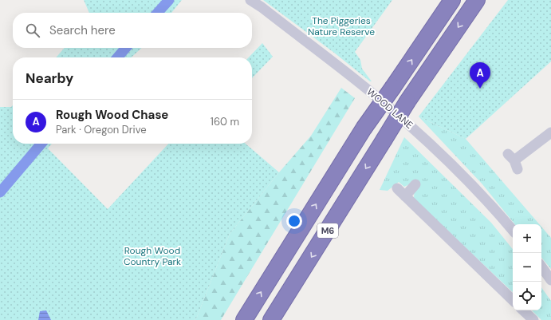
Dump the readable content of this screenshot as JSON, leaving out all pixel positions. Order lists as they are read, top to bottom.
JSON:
{
  "streets": {
    "highway": ["M6"],
    "street": ["WOOD LANE"]
  },
  "parks": ["The Piggeries Nature Reserve", "Rough Wood Country Park"],
  "page": {
    "search": "Search here",
    "heading": "Nearby",
    "pins": "A",
    "list": [
      {
        "mark": "A",
        "name": "Rough Wood Chase",
        "note": "Park · Oregon Drive",
        "value": "160 m"
      }
    ],
    "map_buttons": ["+", "−"]
  }
}
